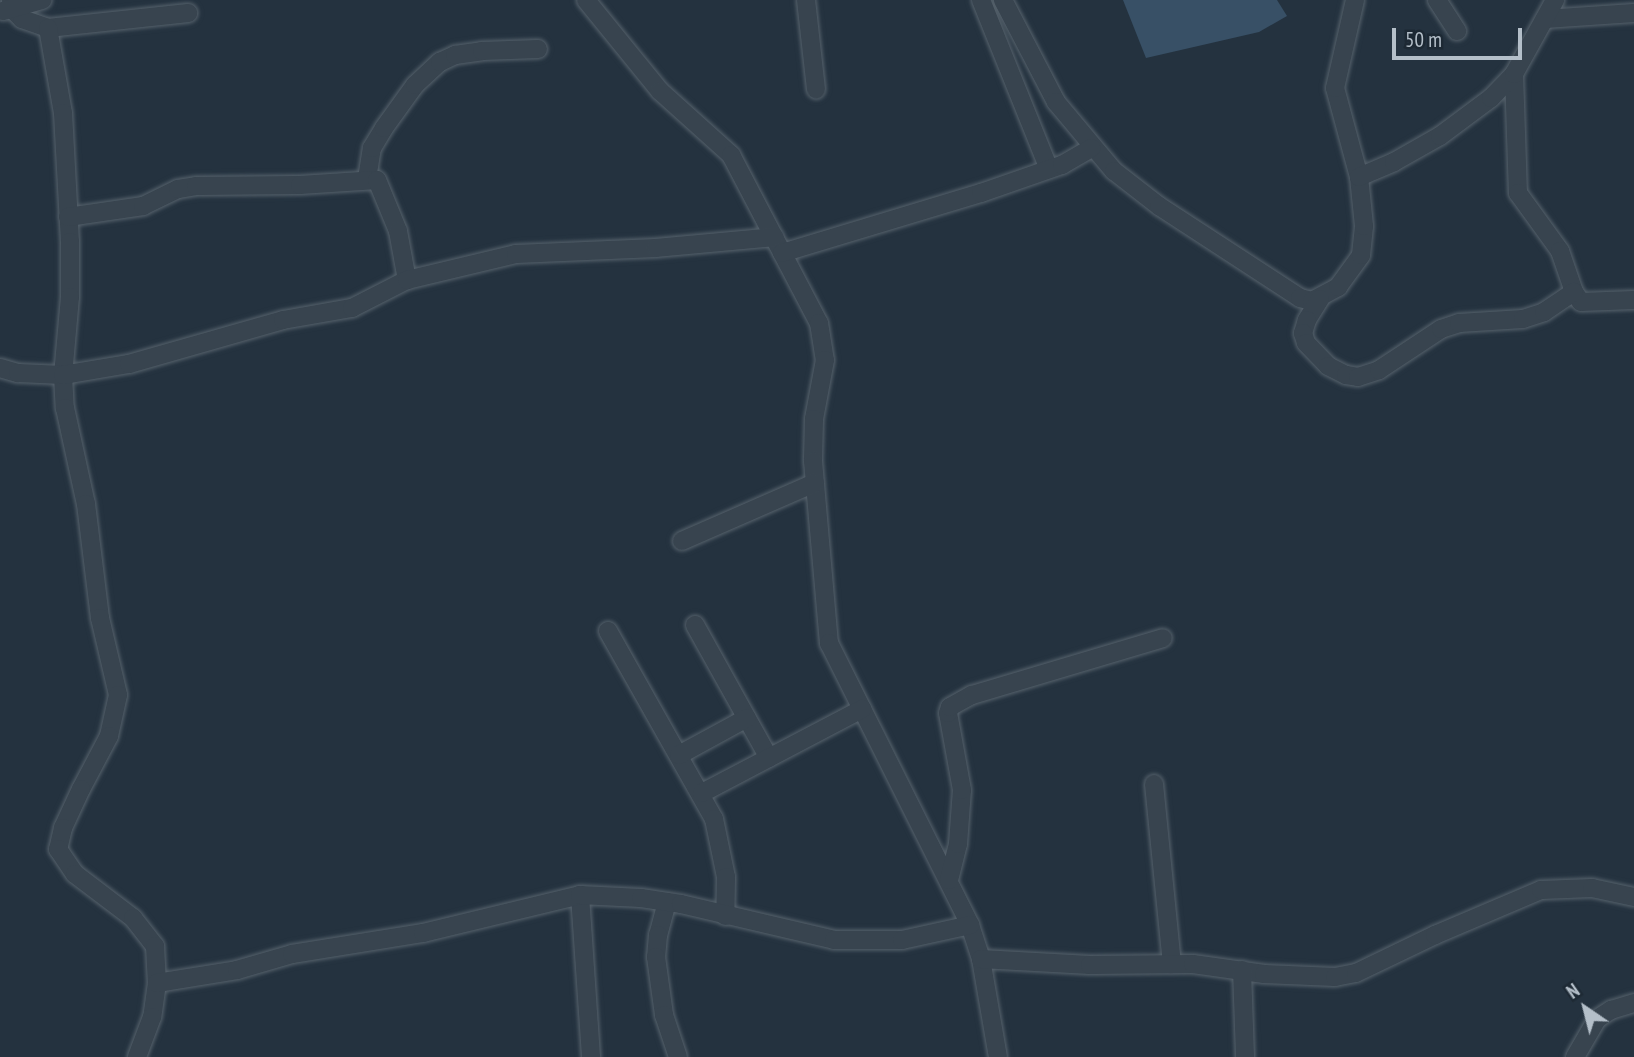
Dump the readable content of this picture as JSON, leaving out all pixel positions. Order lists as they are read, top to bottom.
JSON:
{
  "scale_bar": "50 m",
  "north": "top left"
}
